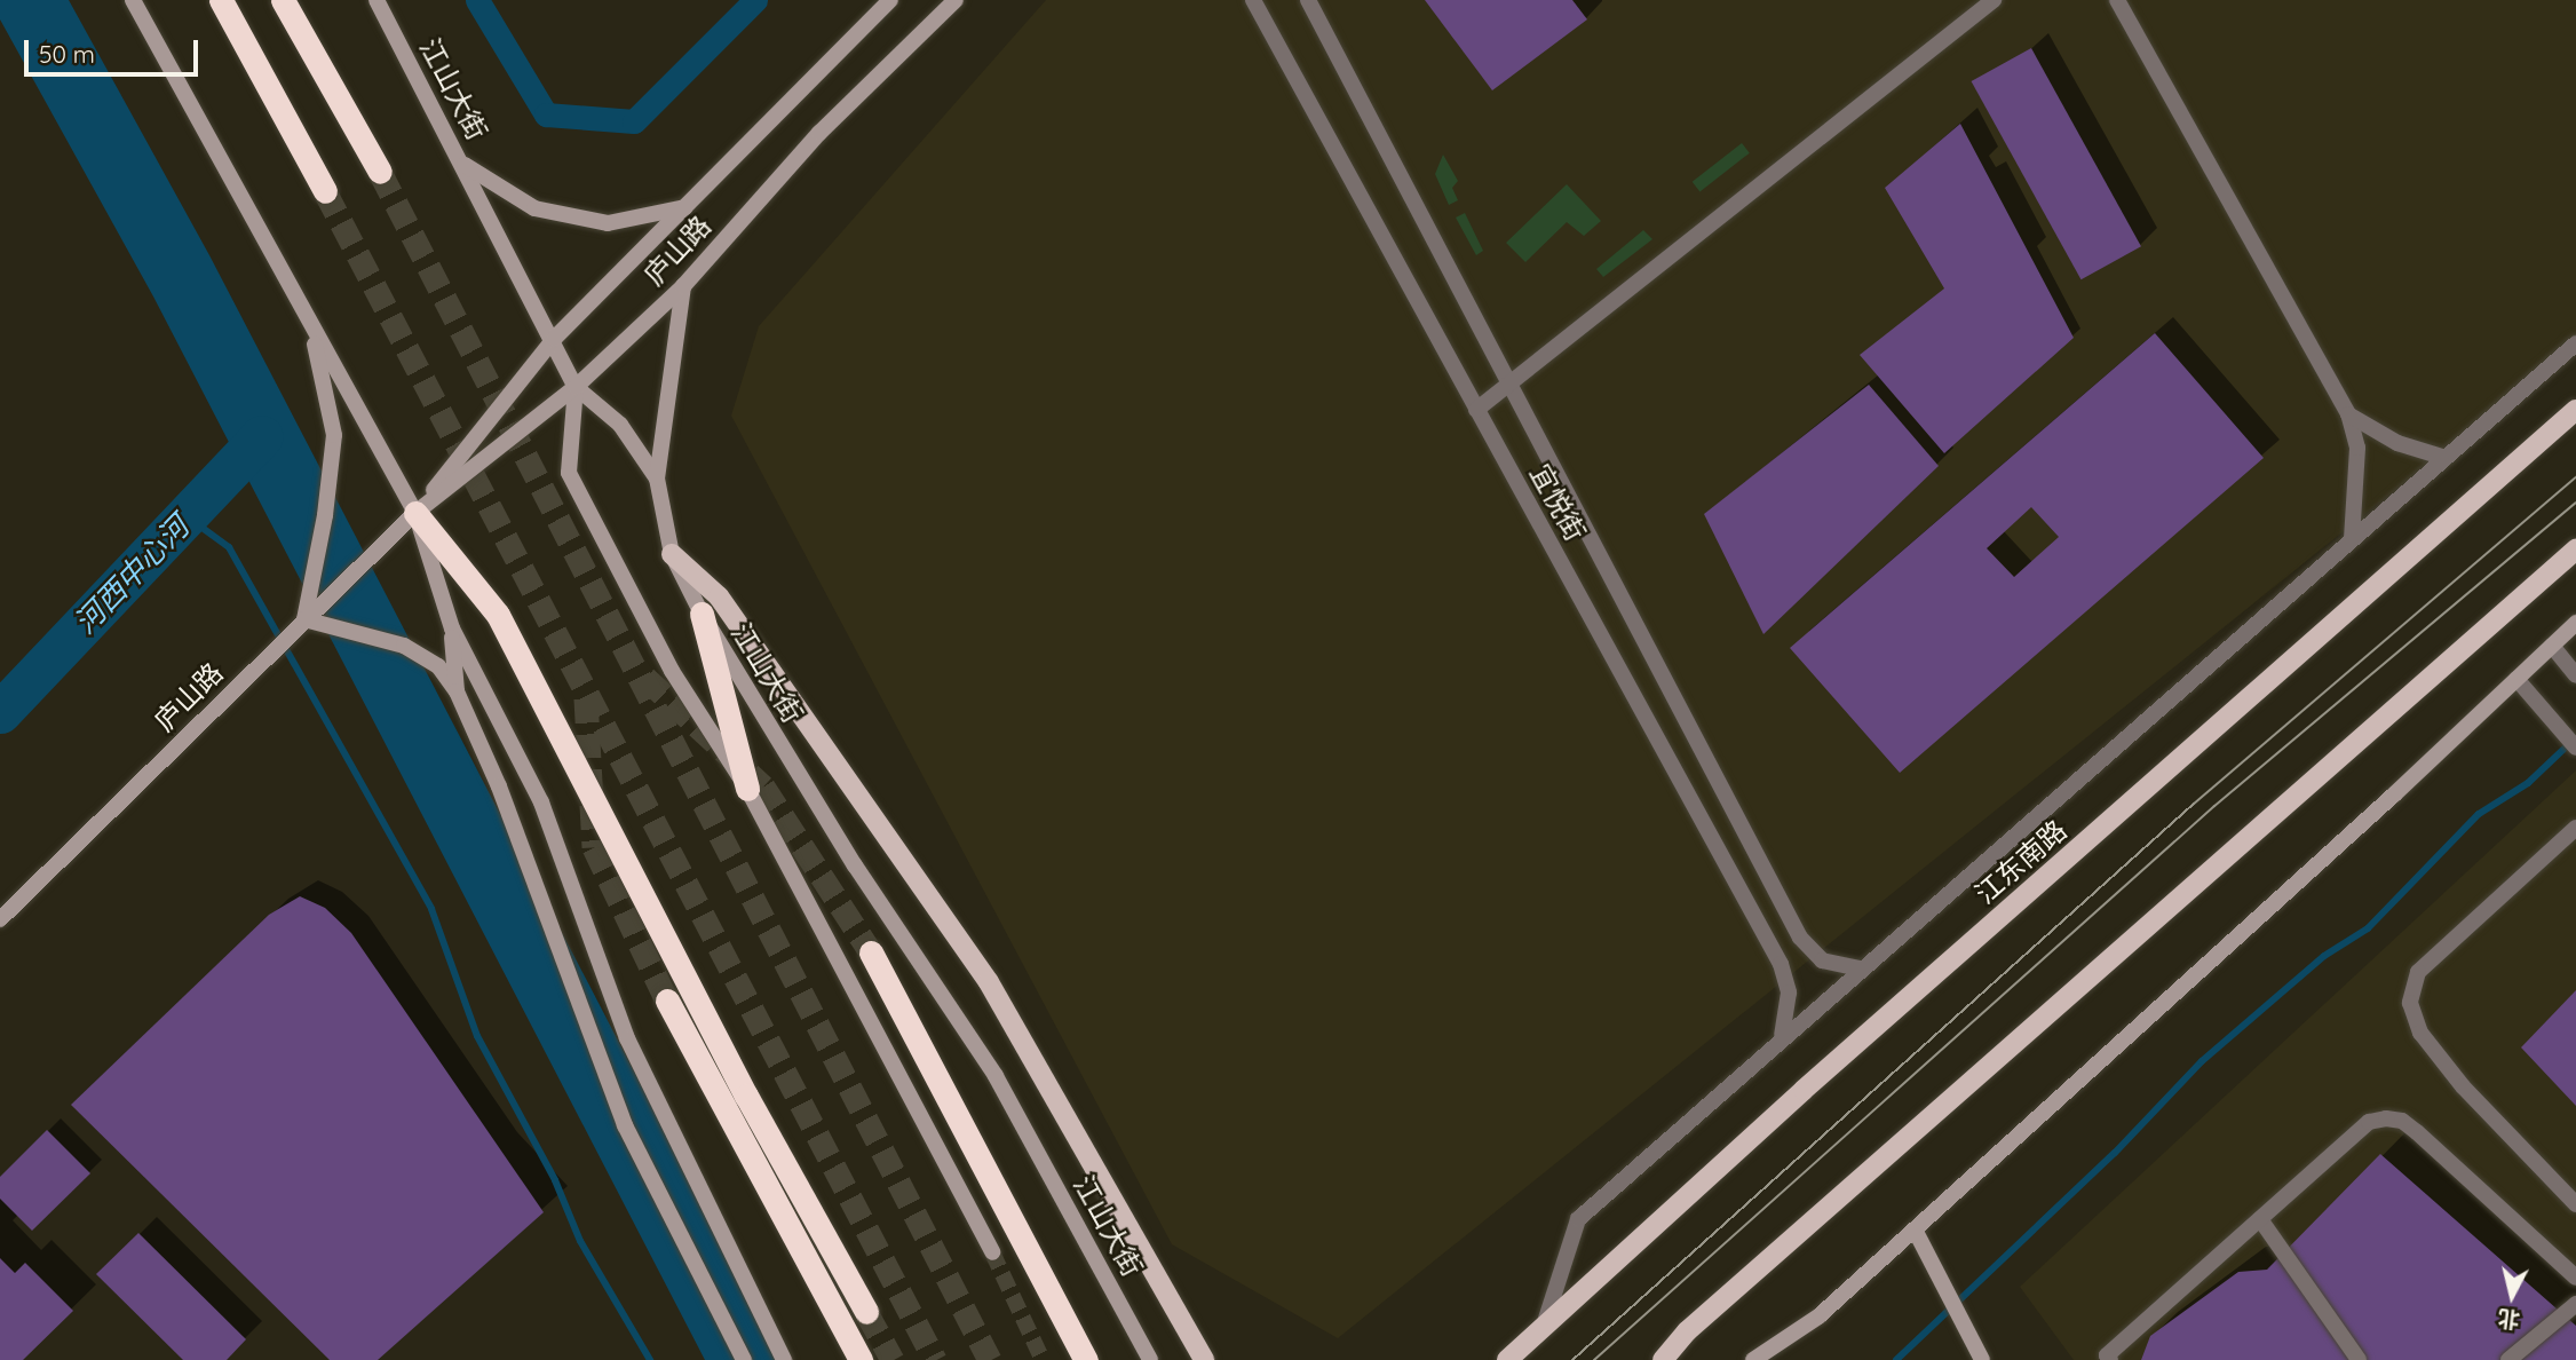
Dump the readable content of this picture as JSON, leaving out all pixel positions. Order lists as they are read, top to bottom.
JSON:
{
  "streets": {
    "main road": ["江山大街", "庐山路", "江东南路"],
    "street": ["宜悦街"]
  },
  "crossings": [
    ["江山大街", "庐山路"]
  ],
  "water": ["河西中心河"],
  "scale_bar": "50 m",
  "north": "bottom"
}
